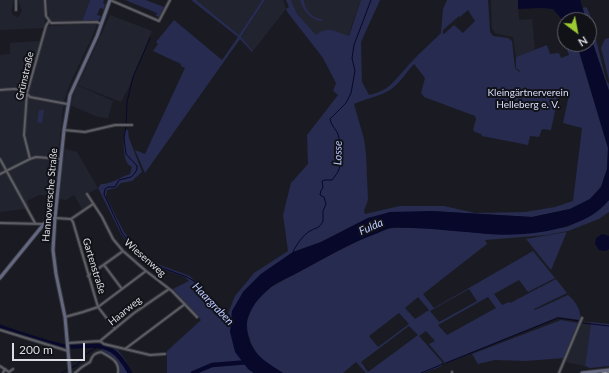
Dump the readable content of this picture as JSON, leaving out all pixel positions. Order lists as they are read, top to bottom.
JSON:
{
  "streets": {
    "main road": ["Hannoversche Straße"],
    "street": [
      "Grünstraße",
      "Wiesenweg",
      "Gartenstraße",
      "Haarweg"
    ]
  },
  "crossings": [
    ["Wiesenweg", "Haarweg"],
    ["Gartenstraße", "Haarweg"]
  ],
  "water": ["Losse", "Fulda", "Haargraben"],
  "parks": ["Kleingärtnerverein Helleberg e. V."],
  "scale_bar": "200 m",
  "north": "bottom right"
}
